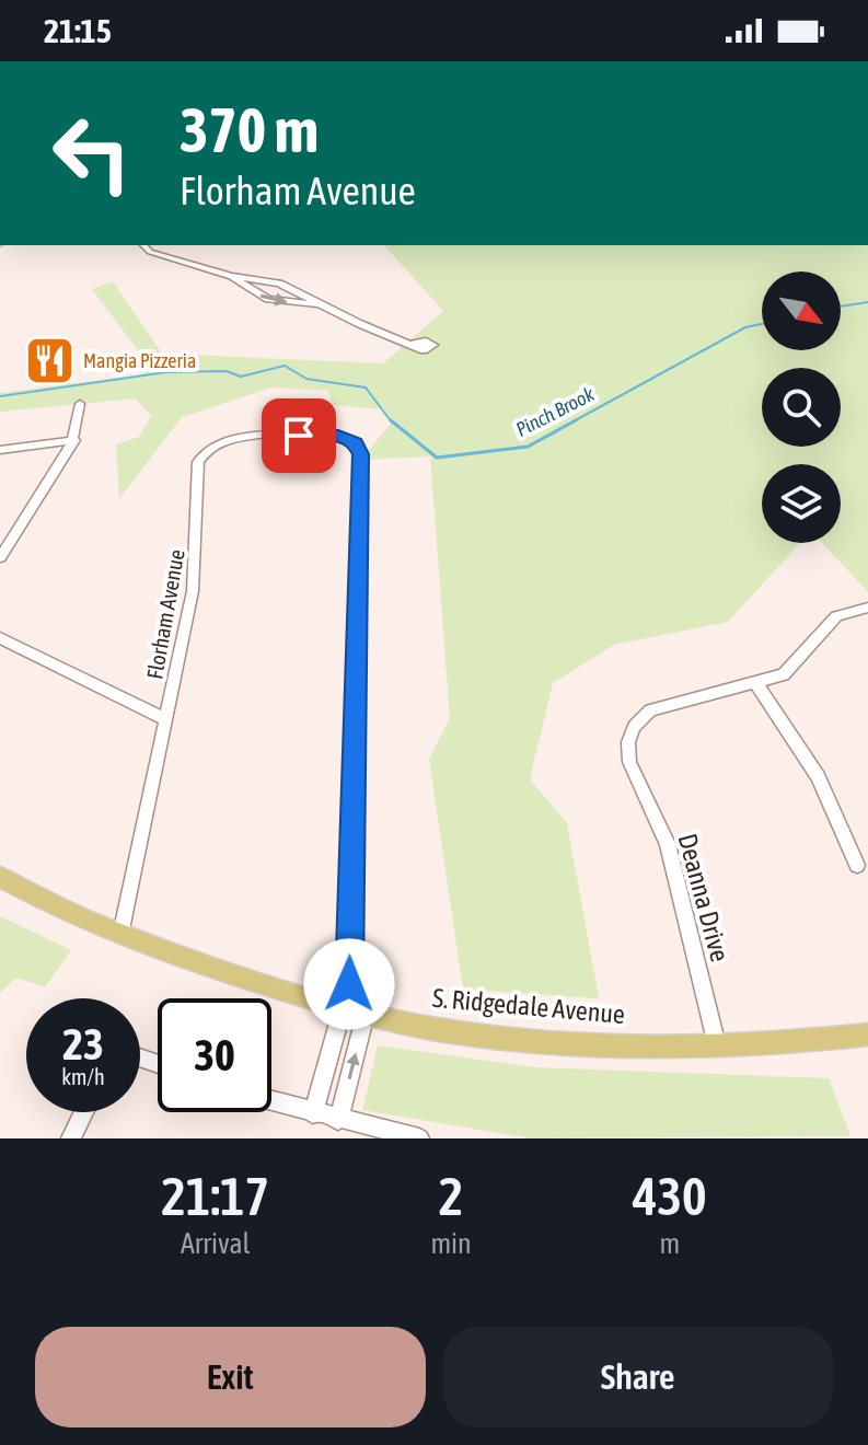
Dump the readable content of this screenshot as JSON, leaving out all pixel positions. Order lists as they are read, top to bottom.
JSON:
{
  "streets": {
    "main road": ["S. Ridgedale Avenue"],
    "street": ["Florham Avenue", "Deanna Drive"]
  },
  "crossings": [
    ["Florham Avenue", "S. Ridgedale Avenue"],
    ["Deanna Drive", "S. Ridgedale Avenue"]
  ],
  "water": ["Pinch Brook"],
  "places": {
    "restaurant": ["Mangia Pizzeria"]
  },
  "north": "bottom right",
  "page": {
    "status": "21:15",
    "turn": ["370 m", "Florham Avenue"],
    "speed": "23 km/h",
    "limit": "30",
    "eta": [
      "21:17",
      "Arrival",
      "2",
      "min",
      "430",
      "m"
    ],
    "buttons": ["Exit", "Share"]
  }
}
